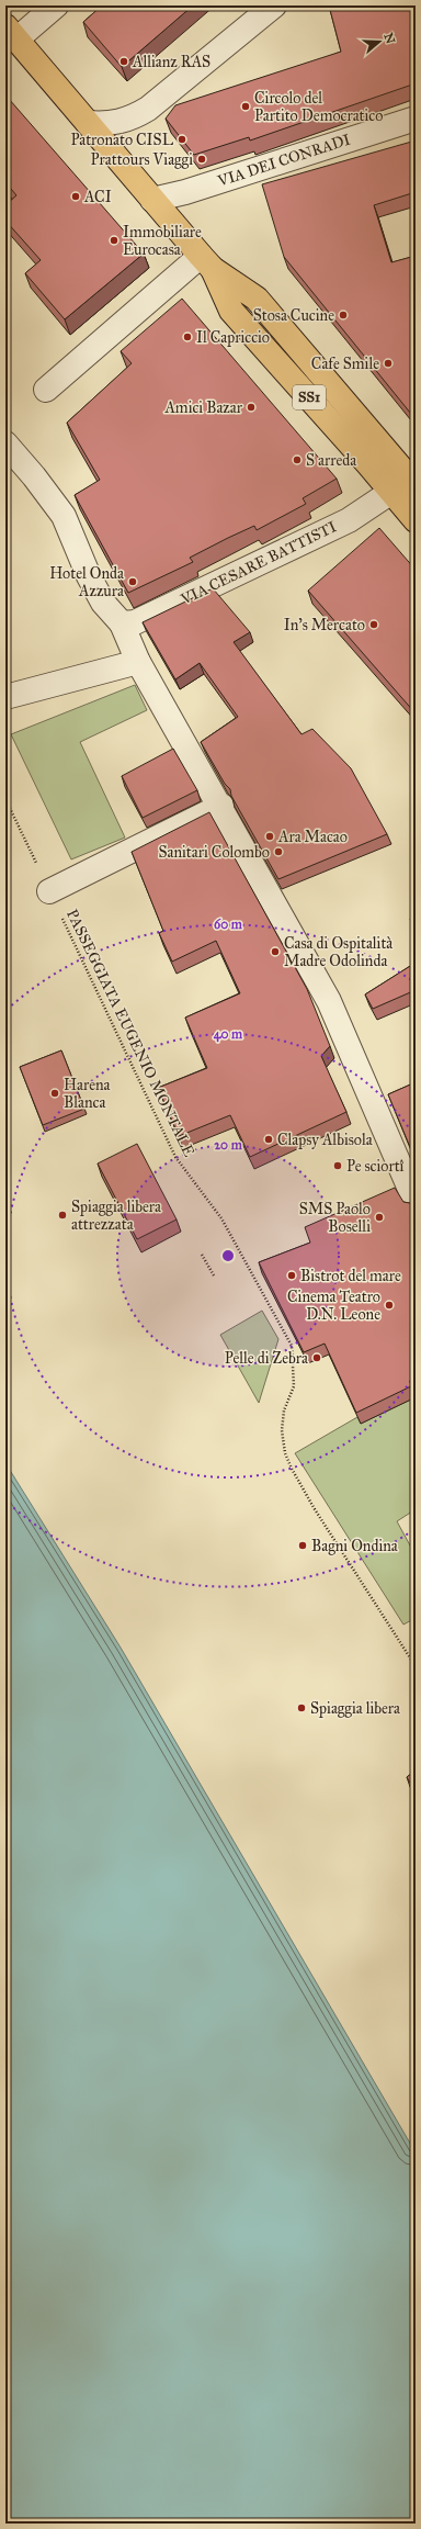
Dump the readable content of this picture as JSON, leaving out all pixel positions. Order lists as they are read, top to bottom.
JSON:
{
  "streets": {
    "main road": ["SS1"],
    "street": ["VIA DEI CONRADI", "VIA CESARE BATTISTI"],
    "path": ["PASSEGGIATA EUGENIO MONTALE"]
  },
  "crossings": [
    ["VIA DEI CONRADI", "SS1"],
    ["SS1", "VIA CESARE BATTISTI"]
  ],
  "places": [
    "Allianz RAS",
    "Circolo del Partito Democratico",
    "Patronato CISL",
    "Prattours Viaggi",
    "ACI",
    "Immobiliare Eurocasa",
    "Stosa Cucine",
    "Il Capriccio",
    "Cafe Smile",
    "Amici Bazar",
    "S arreda",
    "Hotel Onda Azzura",
    "In's Mercato",
    "Ara Macao",
    "Sanitari Colombo",
    "Casa di Ospitalità Madre Odolinda",
    "Harena Blanca",
    "Clapsy Albisola",
    "Pe sciortî",
    "Spiaggia libera attrezzata",
    "SMS Paolo Boselli",
    "Bistrot del mare",
    "Cinema Teatro D.N. Leone",
    "Pelle di Zebra",
    "Bagni Ondina",
    "Spiaggia libera"
  ],
  "north": "right",
  "rings": ["60 m", "40 m", "20 m"]
}
